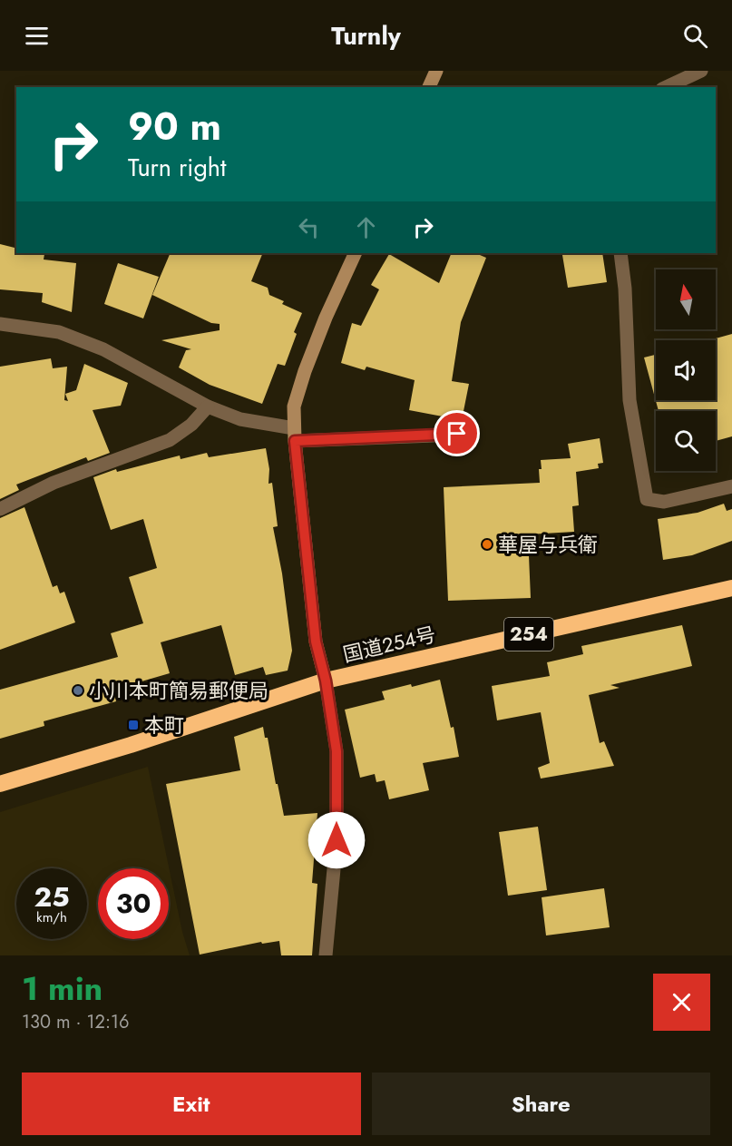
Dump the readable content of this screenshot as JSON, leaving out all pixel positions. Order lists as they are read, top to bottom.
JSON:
{
  "streets": {
    "highway": ["254", "国道254号"]
  },
  "places": {
    "other": ["華屋与兵衛", "小川本町簡易郵便局"],
    "transit": ["本町"]
  },
  "north": "top",
  "page": {
    "header": "Turnly",
    "turn": ["90 m", "Turn right"],
    "speed": "25 km/h",
    "limit": "30",
    "heading": ["1 min", "130 m · 12:16"],
    "buttons": ["Exit", "Share"]
  }
}
